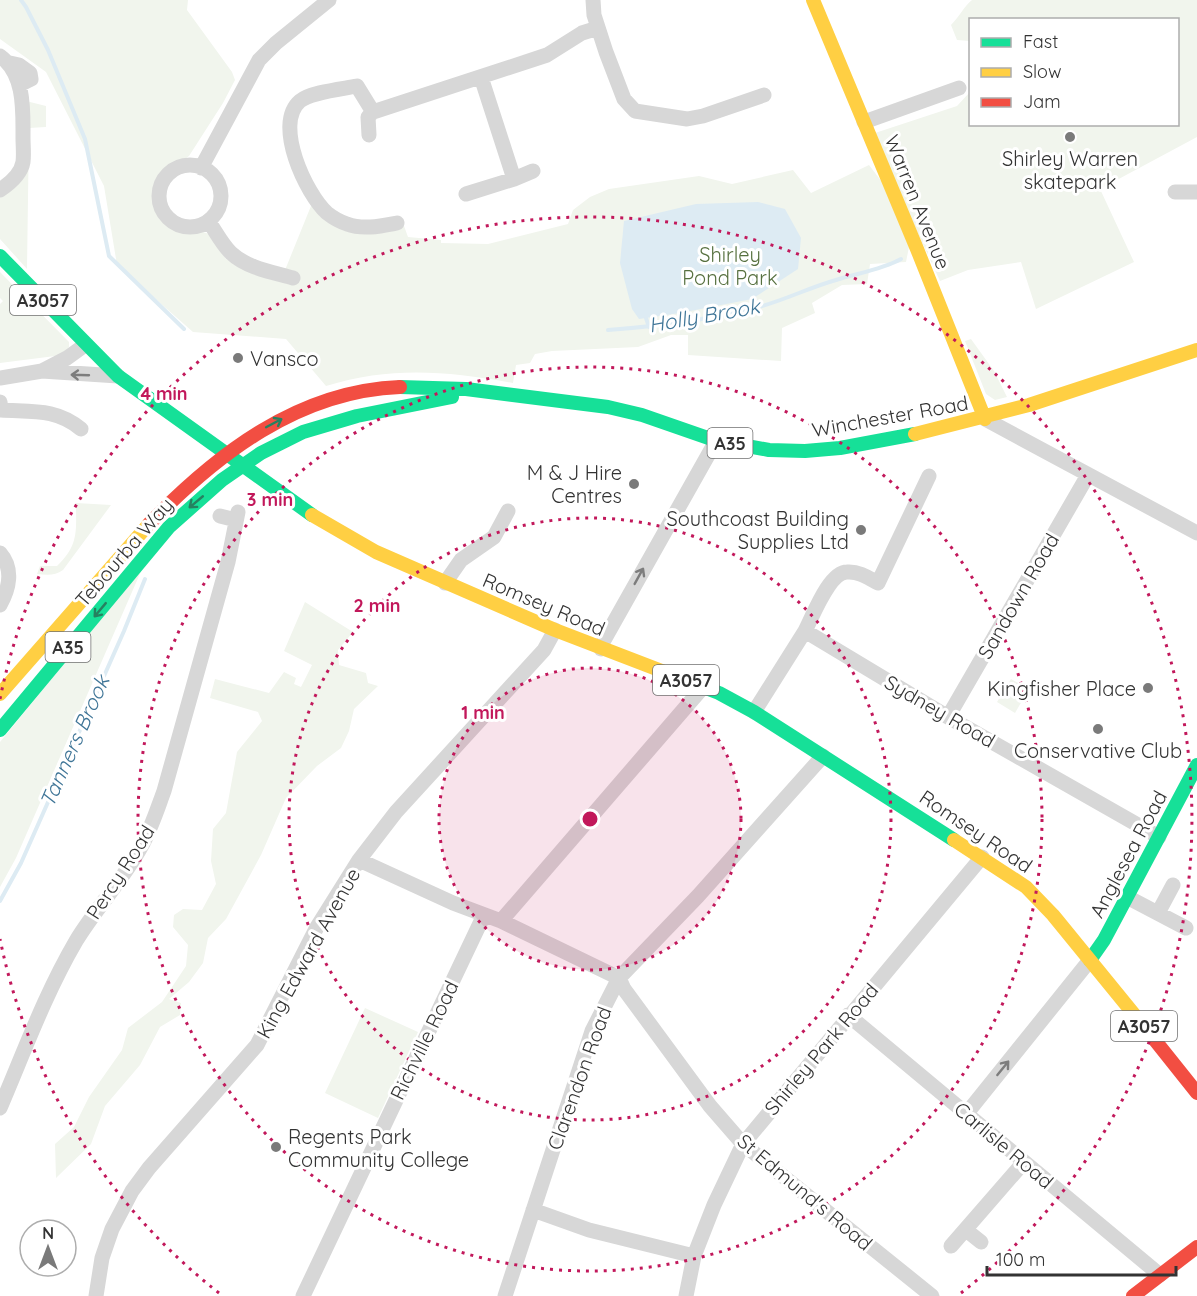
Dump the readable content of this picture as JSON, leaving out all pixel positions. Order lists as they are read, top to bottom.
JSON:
{
  "streets": {
    "main road": [
      "Warren Avenue",
      "A3057",
      "Winchester Road",
      "A35",
      "Tebourba Way",
      "Romsey Road",
      "Anglesea Road"
    ],
    "street": [
      "Sandown Road",
      "Sydney Road",
      "Percy Road",
      "King Edward Avenue",
      "Richville Road",
      "Shirley Park Road",
      "Clarendon Road",
      "Carlisle Road",
      "St Edmund's Road"
    ]
  },
  "crossings": [
    ["Warren Avenue", "Winchester Road"],
    ["A3057", "Romsey Road"],
    ["A3057", "Anglesea Road"],
    ["Winchester Road", "Tebourba Way"],
    ["Winchester Road", "Romsey Road"],
    ["Tebourba Way", "Romsey Road"],
    ["Sandown Road", "Sydney Road"],
    ["Romsey Road", "Anglesea Road"],
    ["Romsey Road", "King Edward Avenue"],
    ["Romsey Road", "Shirley Park Road"],
    ["Romsey Road", "Clarendon Road"],
    ["Sydney Road", "Anglesea Road"],
    ["Shirley Park Road", "Carlisle Road"],
    ["Shirley Park Road", "St Edmund's Road"],
    ["Clarendon Road", "St Edmund's Road"]
  ],
  "water": ["Holly Brook", "Tanners Brook"],
  "parks": ["Shirley Pond Park"],
  "places": [
    "Shirley Warren skatepark",
    "Vansco",
    "M & J Hire Centres",
    "Southcoast Building Supplies Ltd",
    "Kingfisher Place",
    "Conservative Club",
    "Regents Park Community College"
  ],
  "legend": ["Fast", "Slow", "Jam"],
  "scale_bar": "100 m",
  "north": "top",
  "rings": [
    "4 min",
    "3 min",
    "2 min",
    "1 min"
  ]
}
